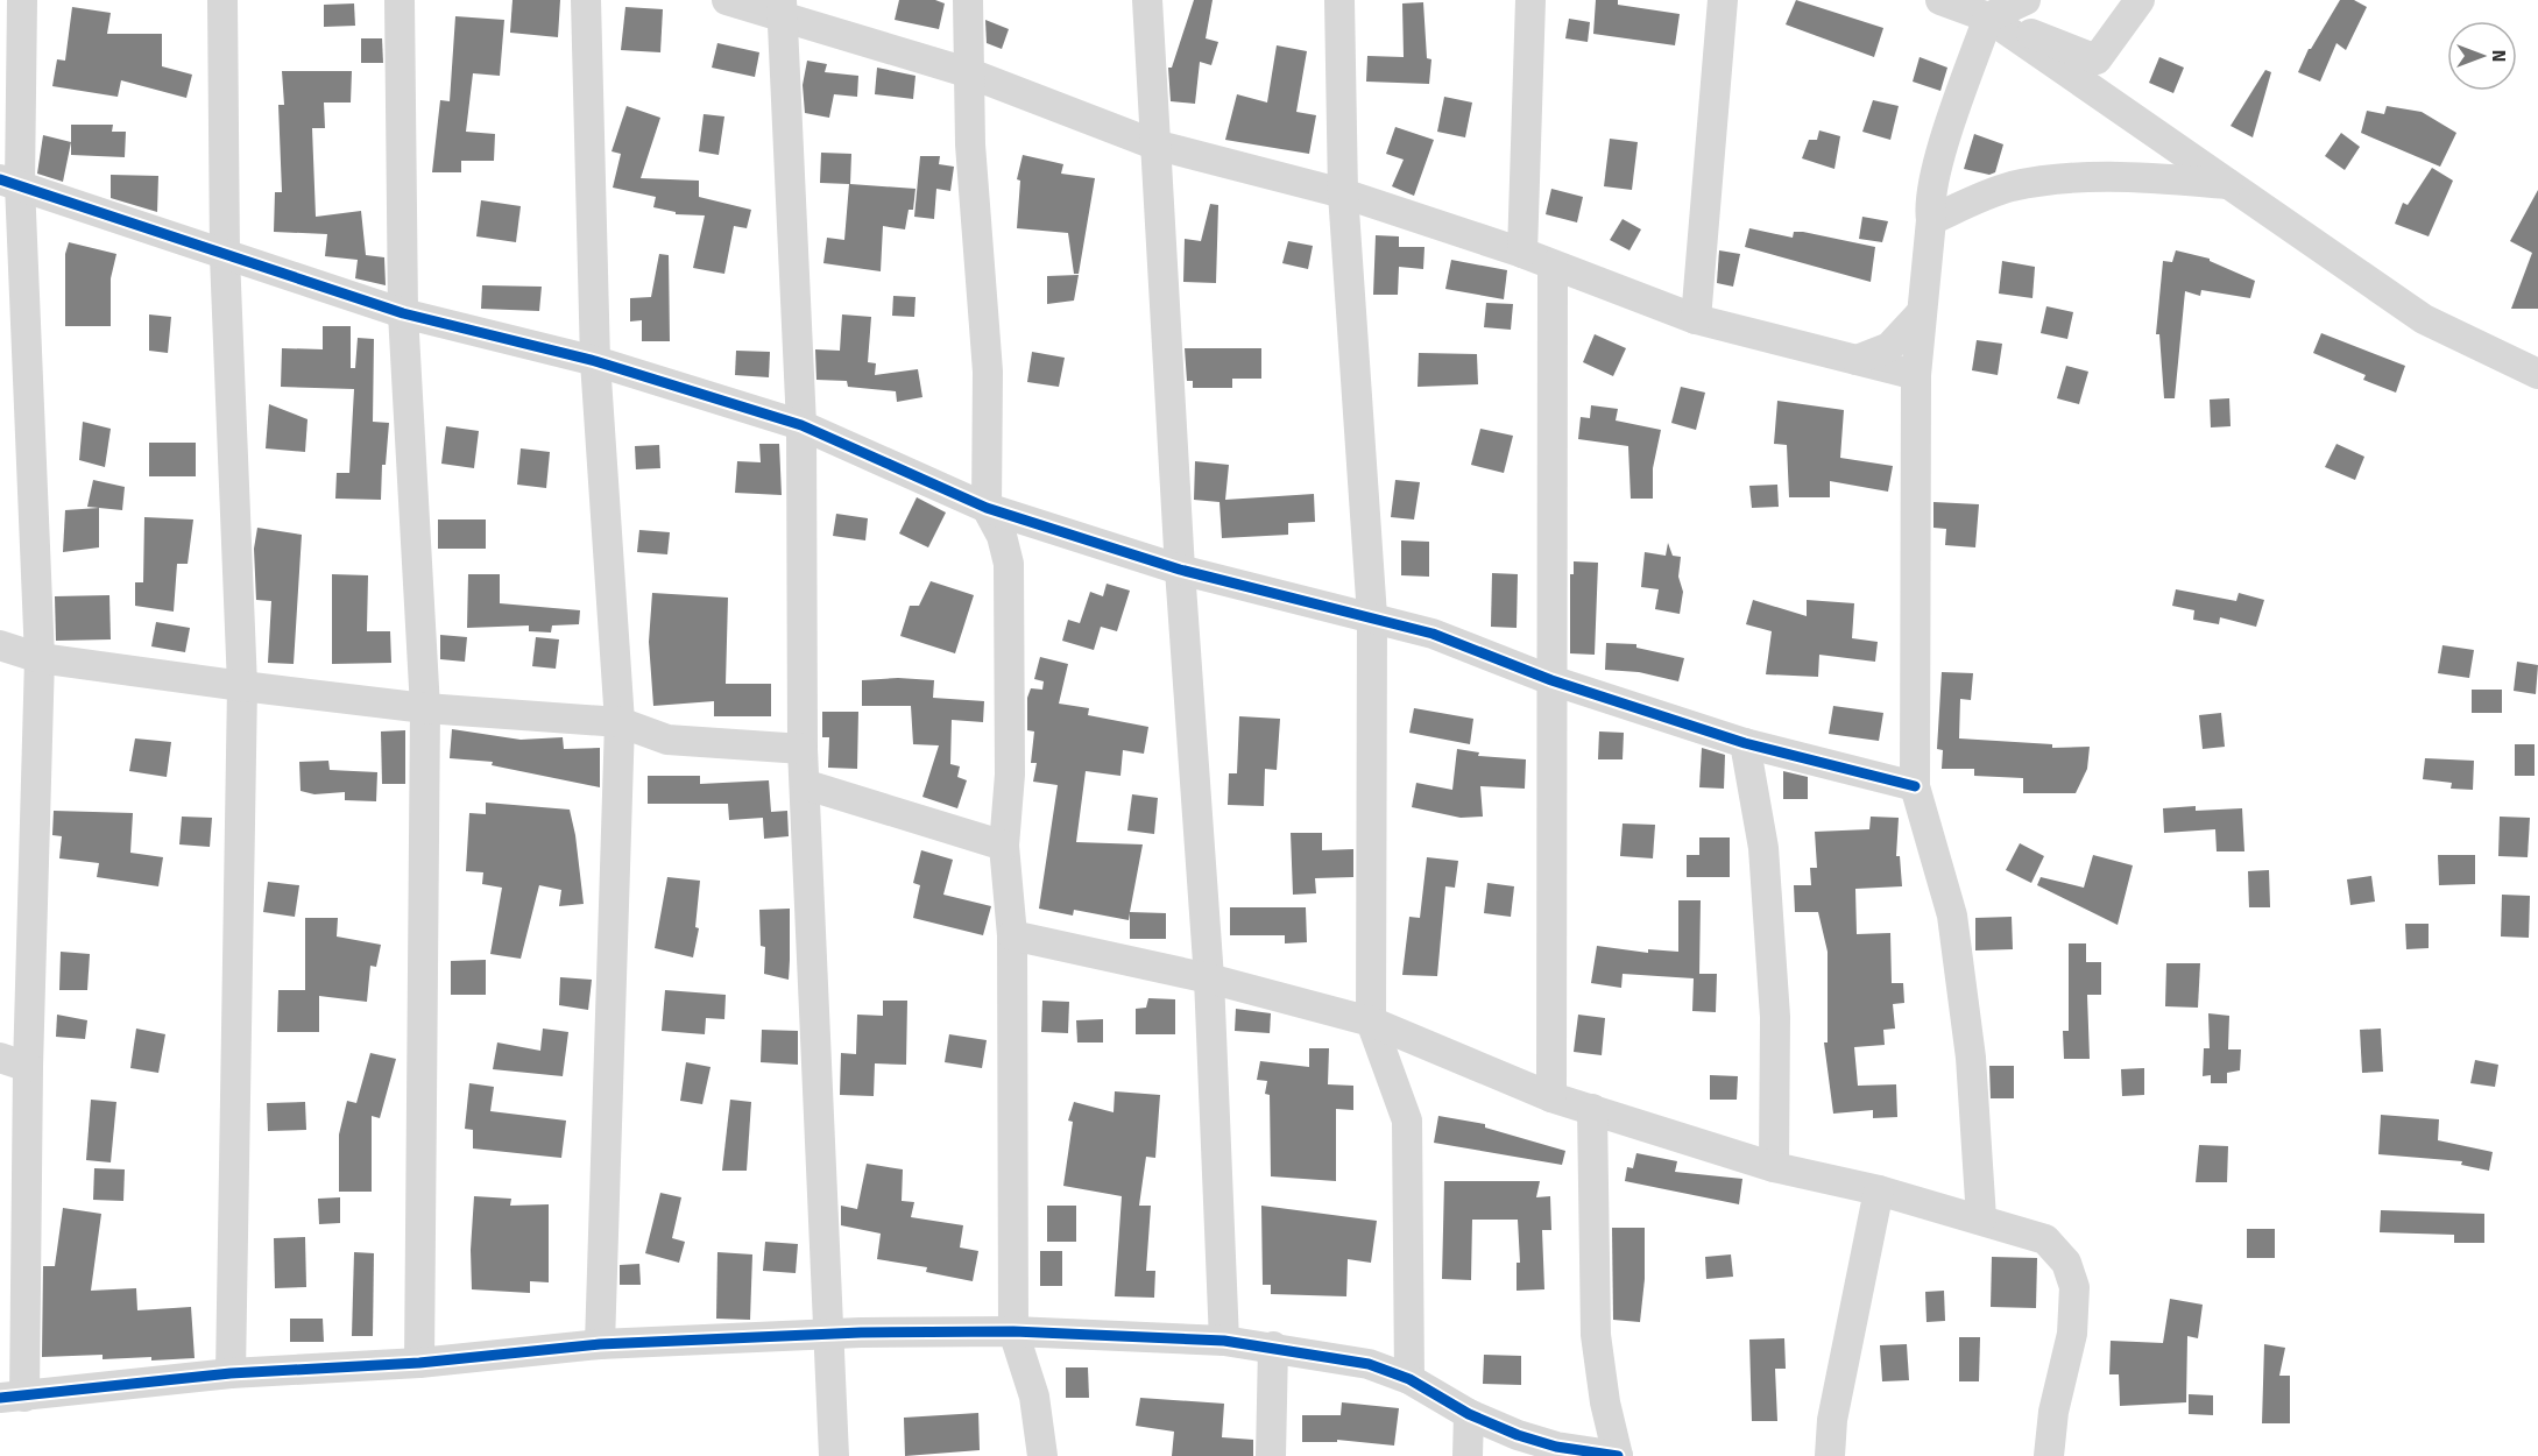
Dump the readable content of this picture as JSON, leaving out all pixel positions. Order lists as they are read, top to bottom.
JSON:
{
  "north": "right"
}
